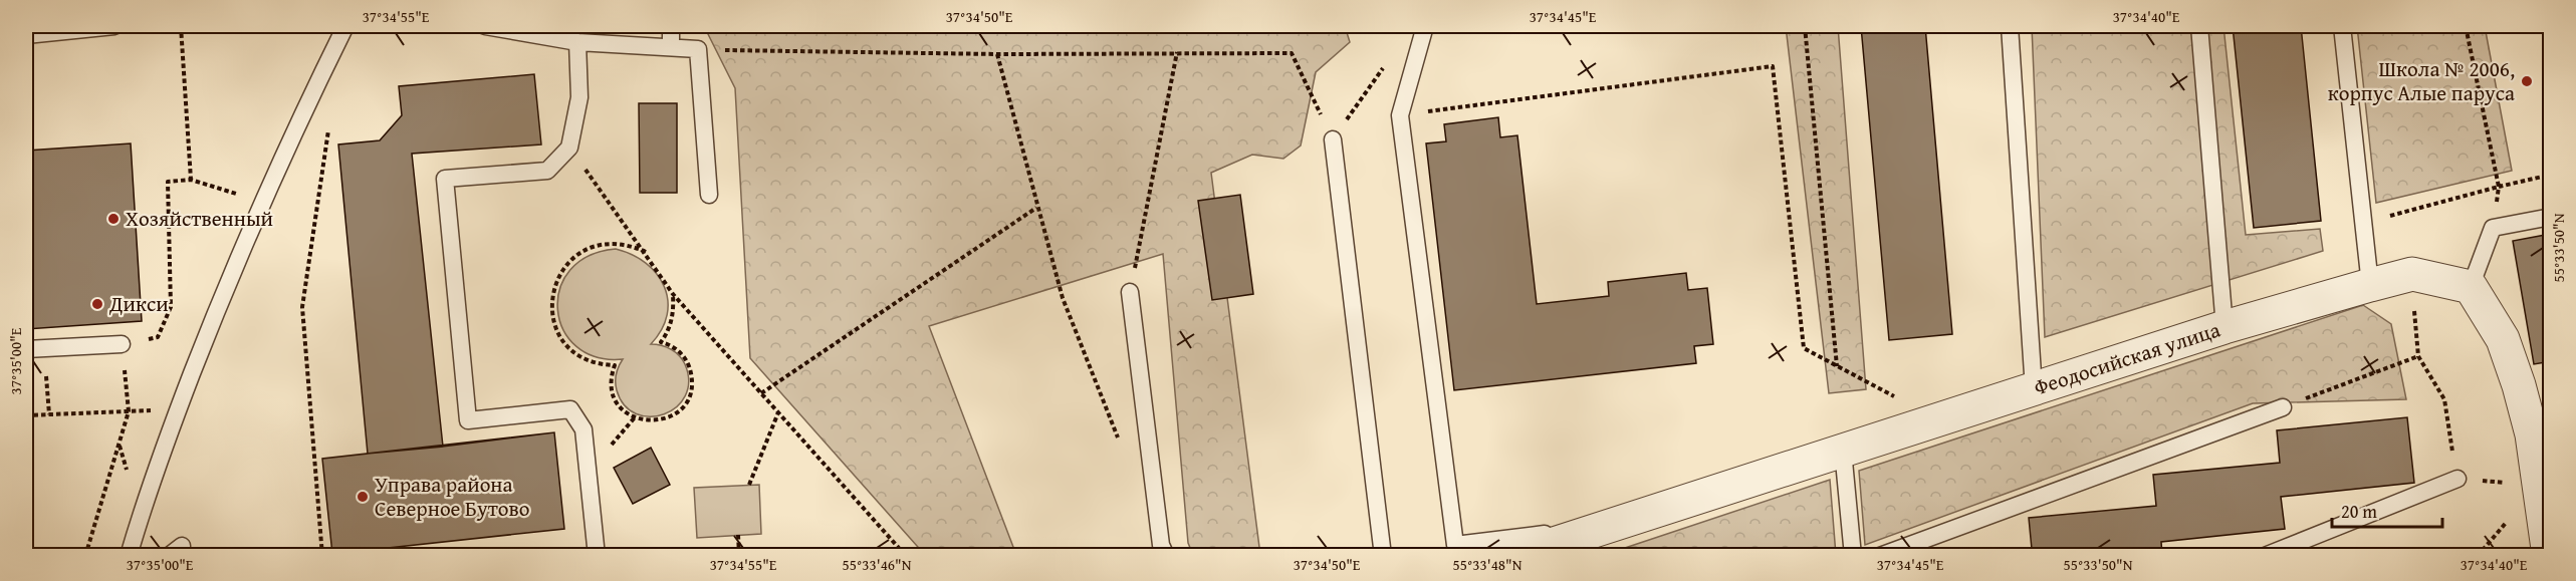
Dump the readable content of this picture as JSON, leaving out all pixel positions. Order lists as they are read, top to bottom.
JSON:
{
  "streets": {
    "street": ["Феодосийская улица"]
  },
  "places": [
    "Школа № 2006, корпус Алые паруса",
    "Хозяйственный",
    "Дикси",
    "Управа района Северное Бутово"
  ],
  "scale_bar": "20 m",
  "coordinates": [
    "37°34'55\"E",
    "37°34'50\"E",
    "37°34'45\"E",
    "37°34'40\"E",
    "55°33'50\"N",
    "37°35'00\"E",
    "55°33'46\"N",
    "55°33'48\"N"
  ]
}
